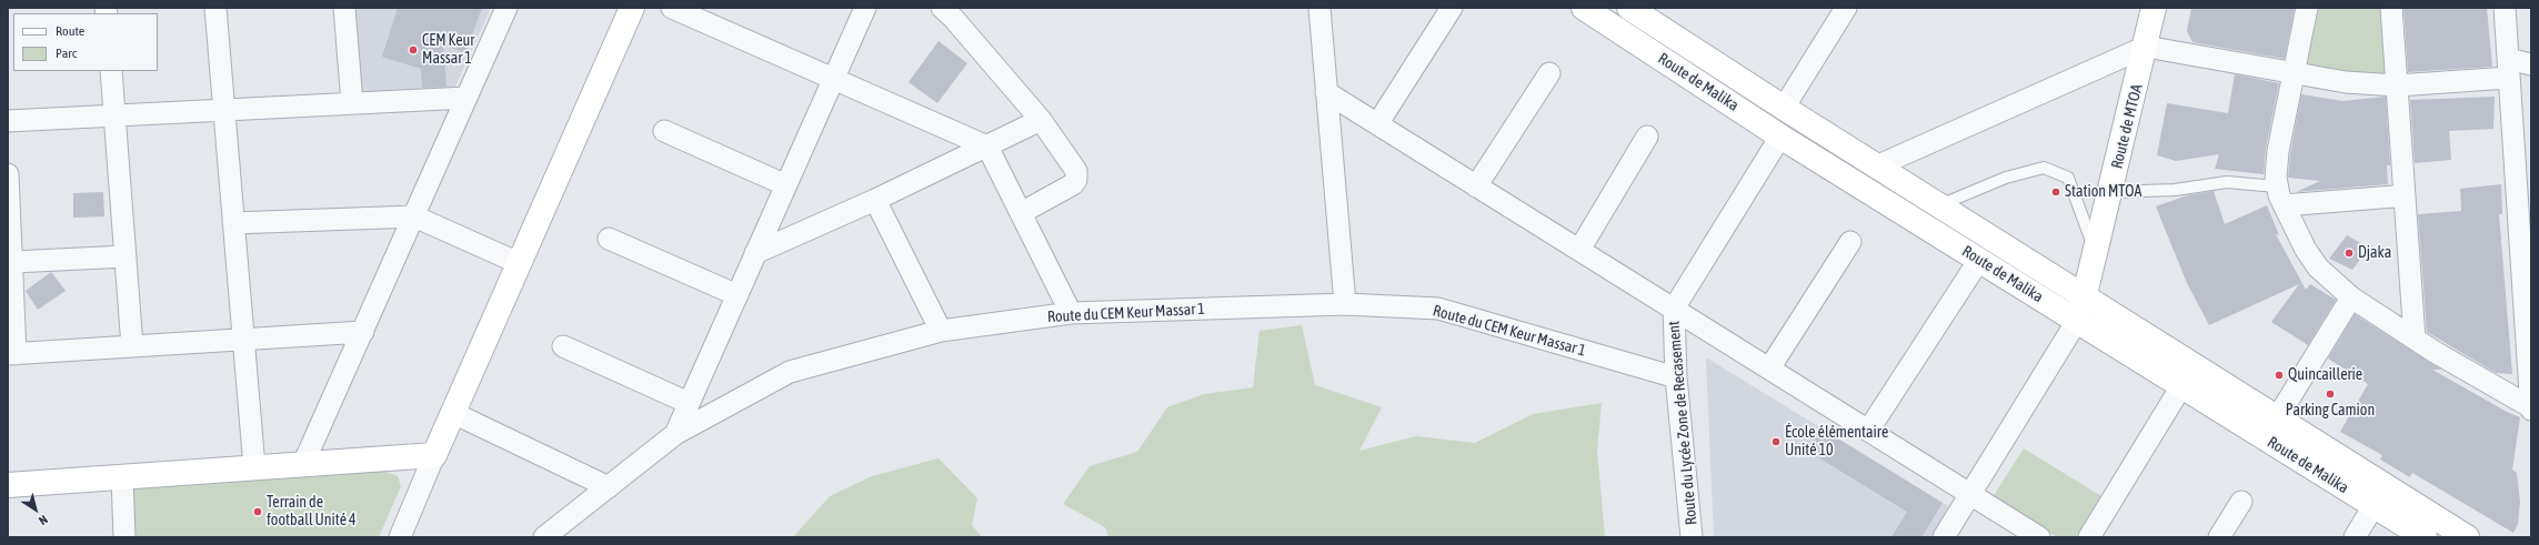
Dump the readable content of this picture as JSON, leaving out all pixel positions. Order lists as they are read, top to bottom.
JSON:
{
  "streets": {
    "main road": ["Route de Malika", "Route de MTOA"],
    "street": ["Route du CEM Keur Massar 1", "Route du Lycée Zone de Recasement"]
  },
  "crossings": [
    ["Route de Malika", "Route de MTOA"],
    ["Route du CEM Keur Massar 1", "Route du Lycée Zone de Recasement"]
  ],
  "places": [
    "CEM Keur Massar 1",
    "Station MTOA",
    "Djaka",
    "Quincaillerie",
    "Parking Camion",
    "École élémentaire Unité 10",
    "Terrain de football Unité 4"
  ],
  "legend": ["Route", "Parc"],
  "north": "bottom right"
}
